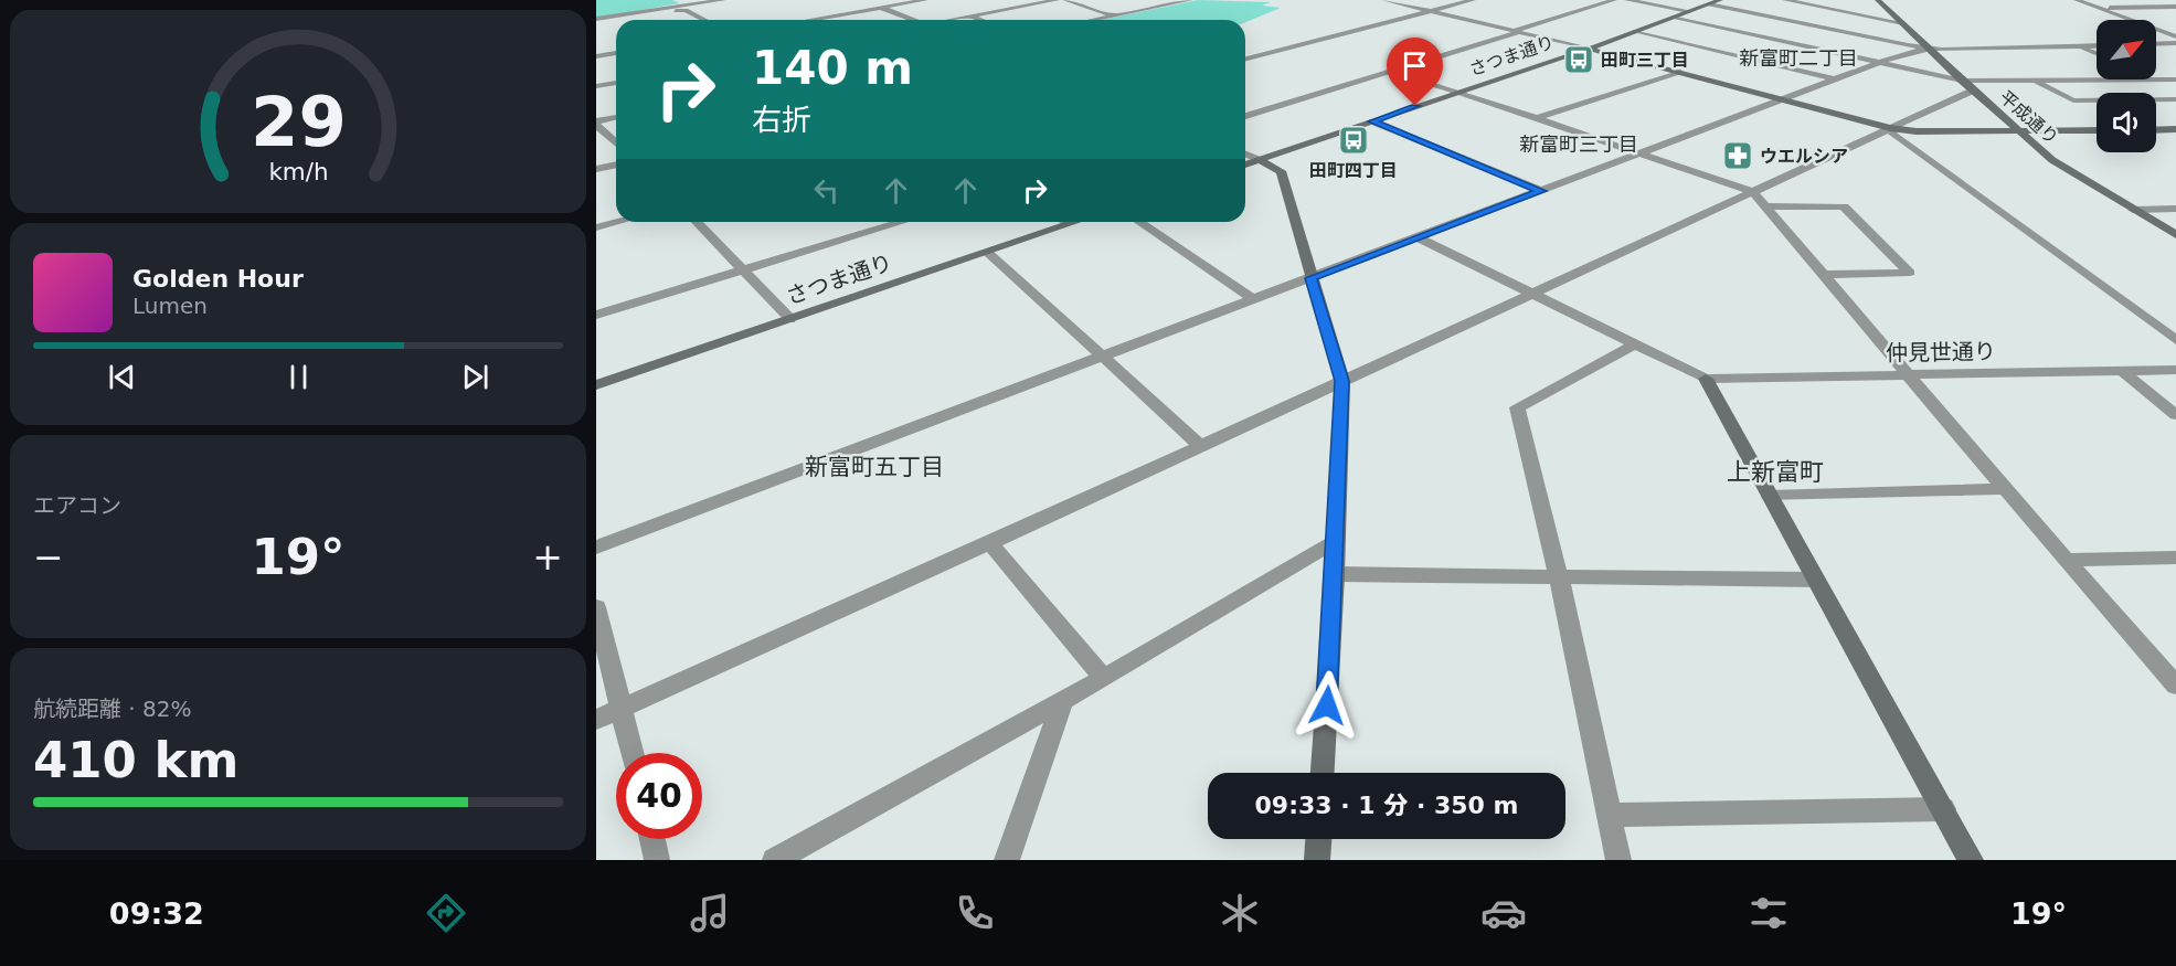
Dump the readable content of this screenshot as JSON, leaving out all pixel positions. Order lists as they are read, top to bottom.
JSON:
{
  "streets": {
    "street": ["さつま通り", "平成通り", "仲見世通り"]
  },
  "districts": [
    "新富町二丁目",
    "新富町三丁目",
    "新富町五丁目",
    "上新富町"
  ],
  "places": {
    "bus stop": ["田町三丁目", "田町四丁目"],
    "pharmacy": ["ウエルシア"]
  },
  "north": "top right",
  "page": {
    "turn": ["140 m", "右折"],
    "song": ["Golden Hour", "Lumen"],
    "tile": [
      "エアコン",
      ["航続距離 · 82%", "410 km"]
    ],
    "heat": ["−", "19°", "+"],
    "limit": "40",
    "trip": "09:33 · 1 分 · 350 m",
    "tabs": ["09:32", "19°"],
    "gauge": ["29", "km/h"]
  }
}
